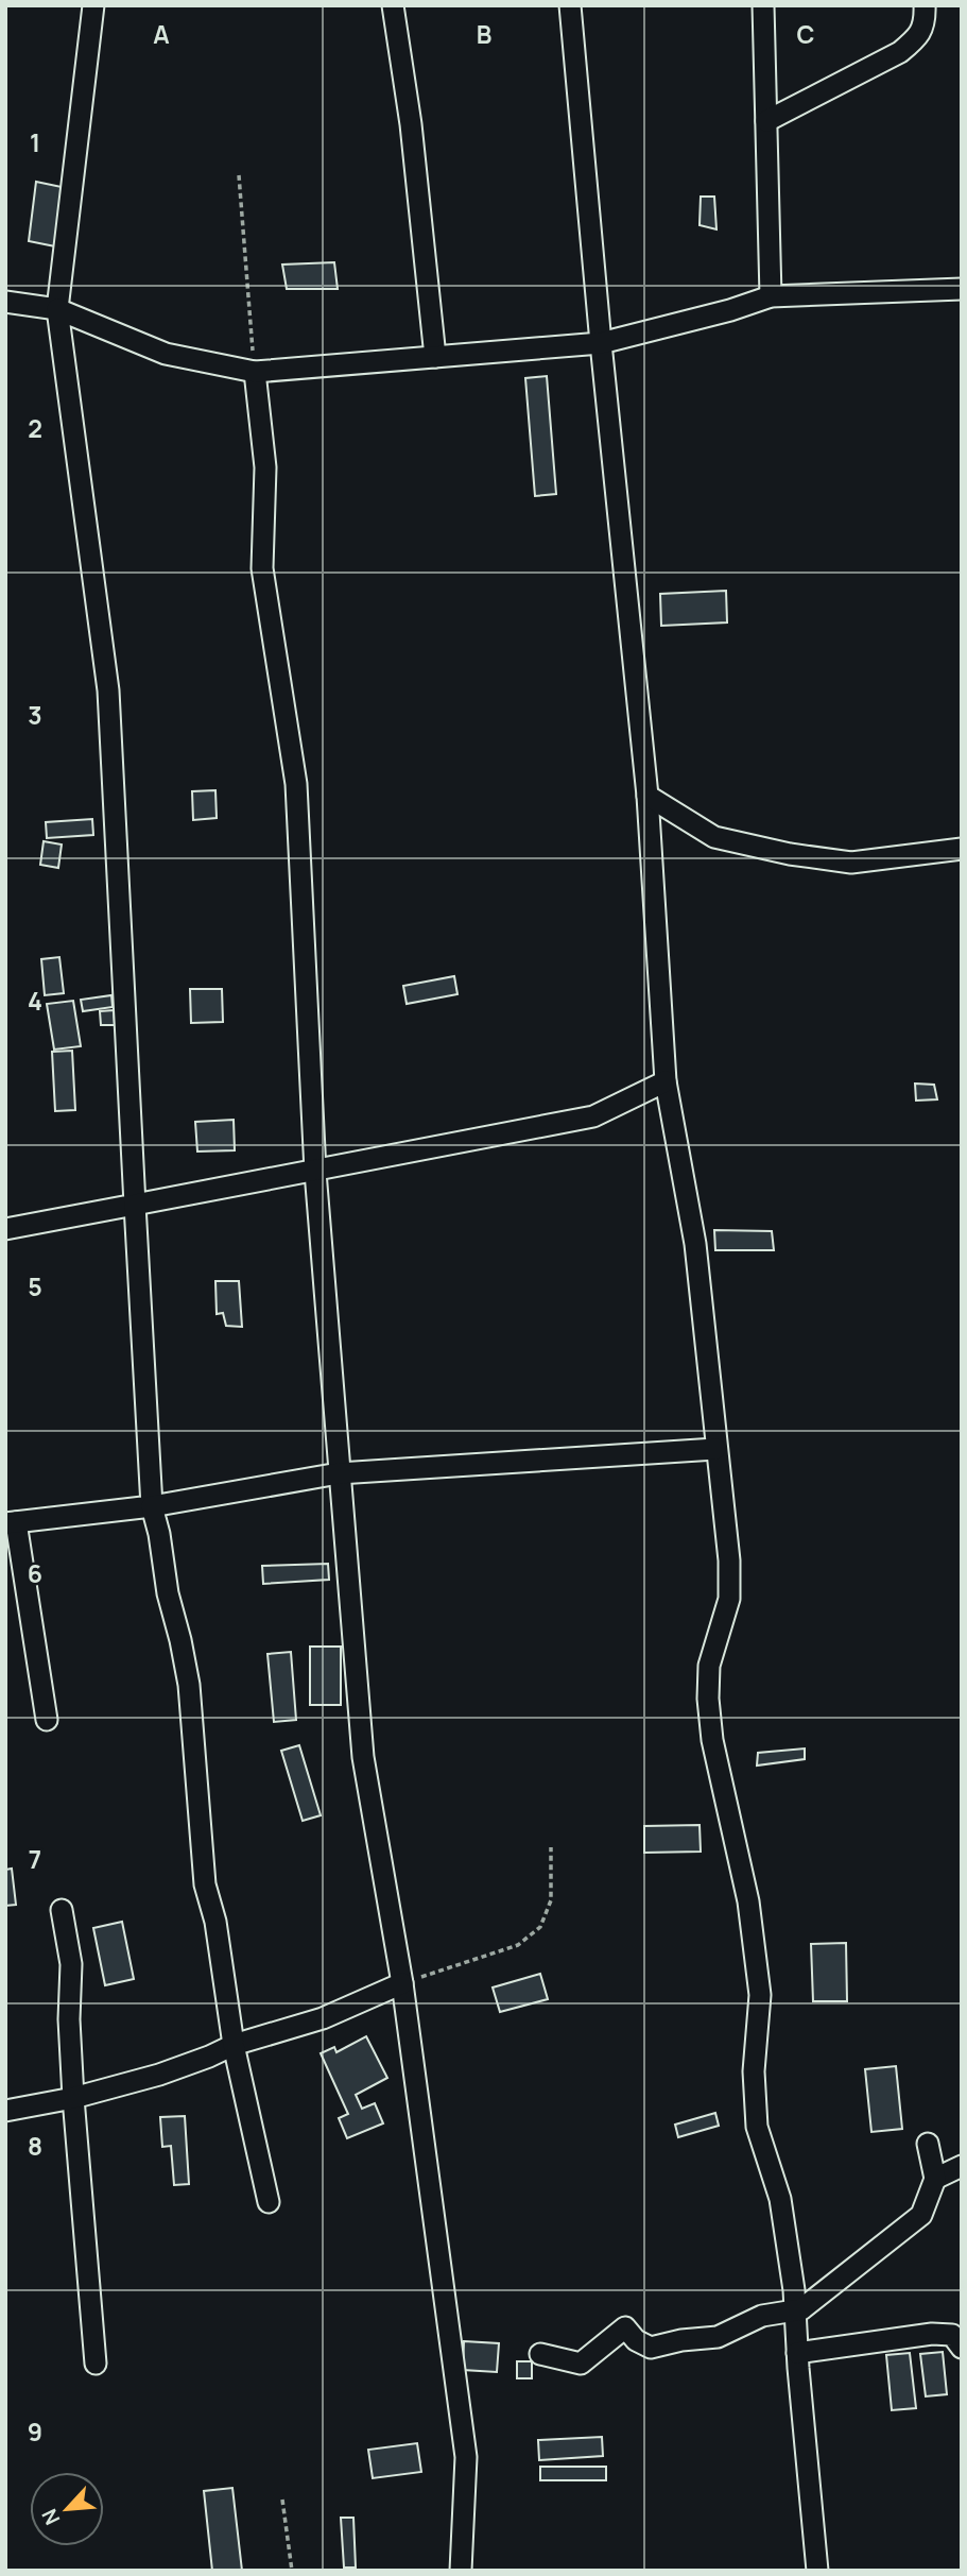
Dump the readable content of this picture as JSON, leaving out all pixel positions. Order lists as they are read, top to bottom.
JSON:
{
  "north": "bottom left",
  "grid": {
    "columns": ["A", "B", "C"],
    "rows": [
      "1",
      "2",
      "3",
      "4",
      "5",
      "6",
      "7",
      "8",
      "9"
    ]
  }
}
